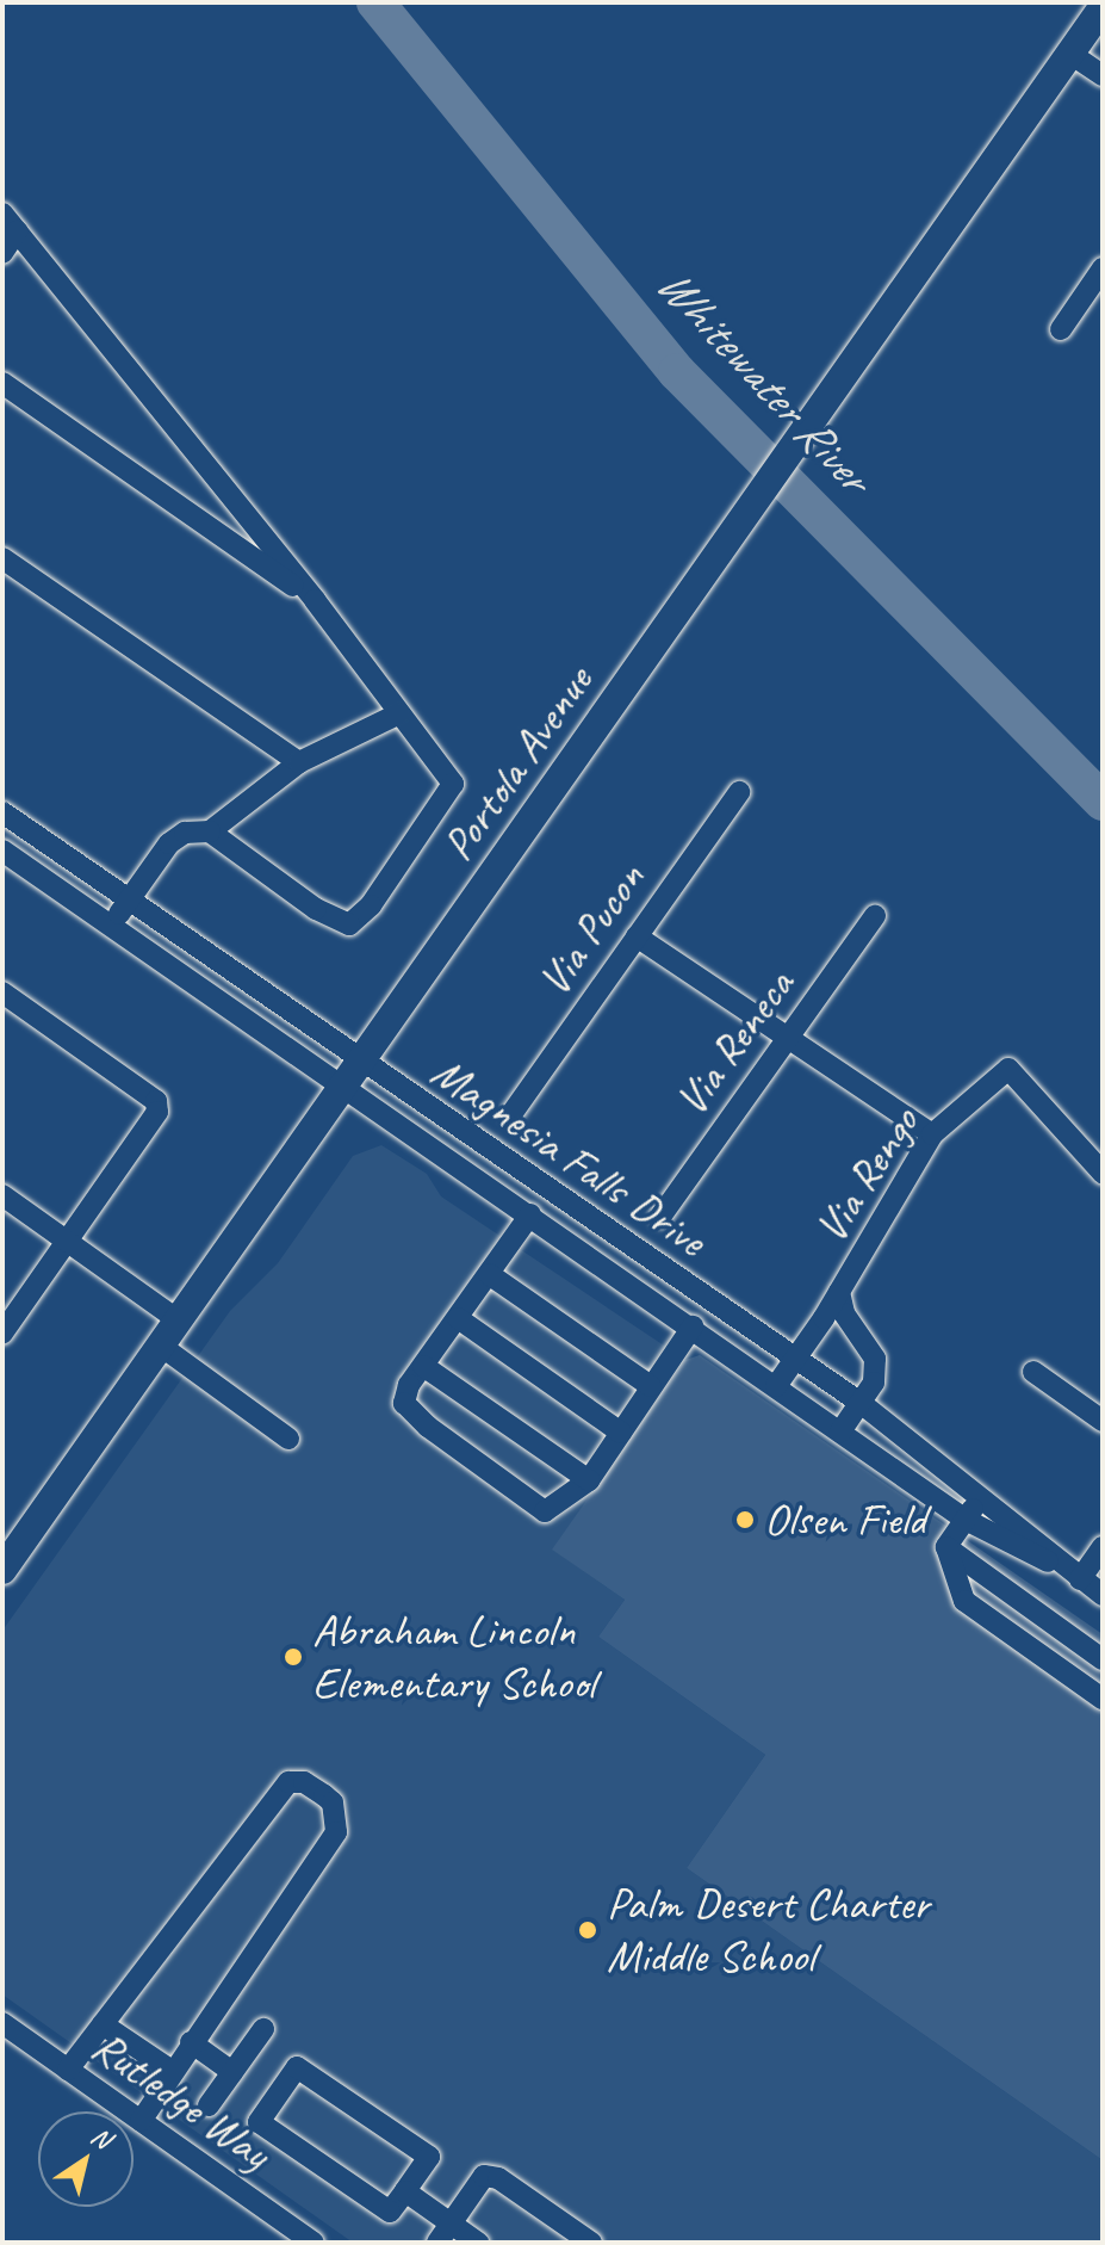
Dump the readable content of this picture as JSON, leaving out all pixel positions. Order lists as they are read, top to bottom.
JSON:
{
  "streets": {
    "main road": ["Portola Avenue"],
    "street": [
      "Via Pucon",
      "Via Reneca",
      "Magnesia Falls Drive",
      "Via Rengo",
      "Rutledge Way"
    ]
  },
  "crossings": [
    ["Portola Avenue", "Magnesia Falls Drive"],
    ["Magnesia Falls Drive", "Via Rengo"]
  ],
  "water": ["Whitewater River"],
  "places": ["Olsen Field", "Abraham Lincoln Elementary School", "Palm Desert Charter Middle School"],
  "north": "top right"
}
